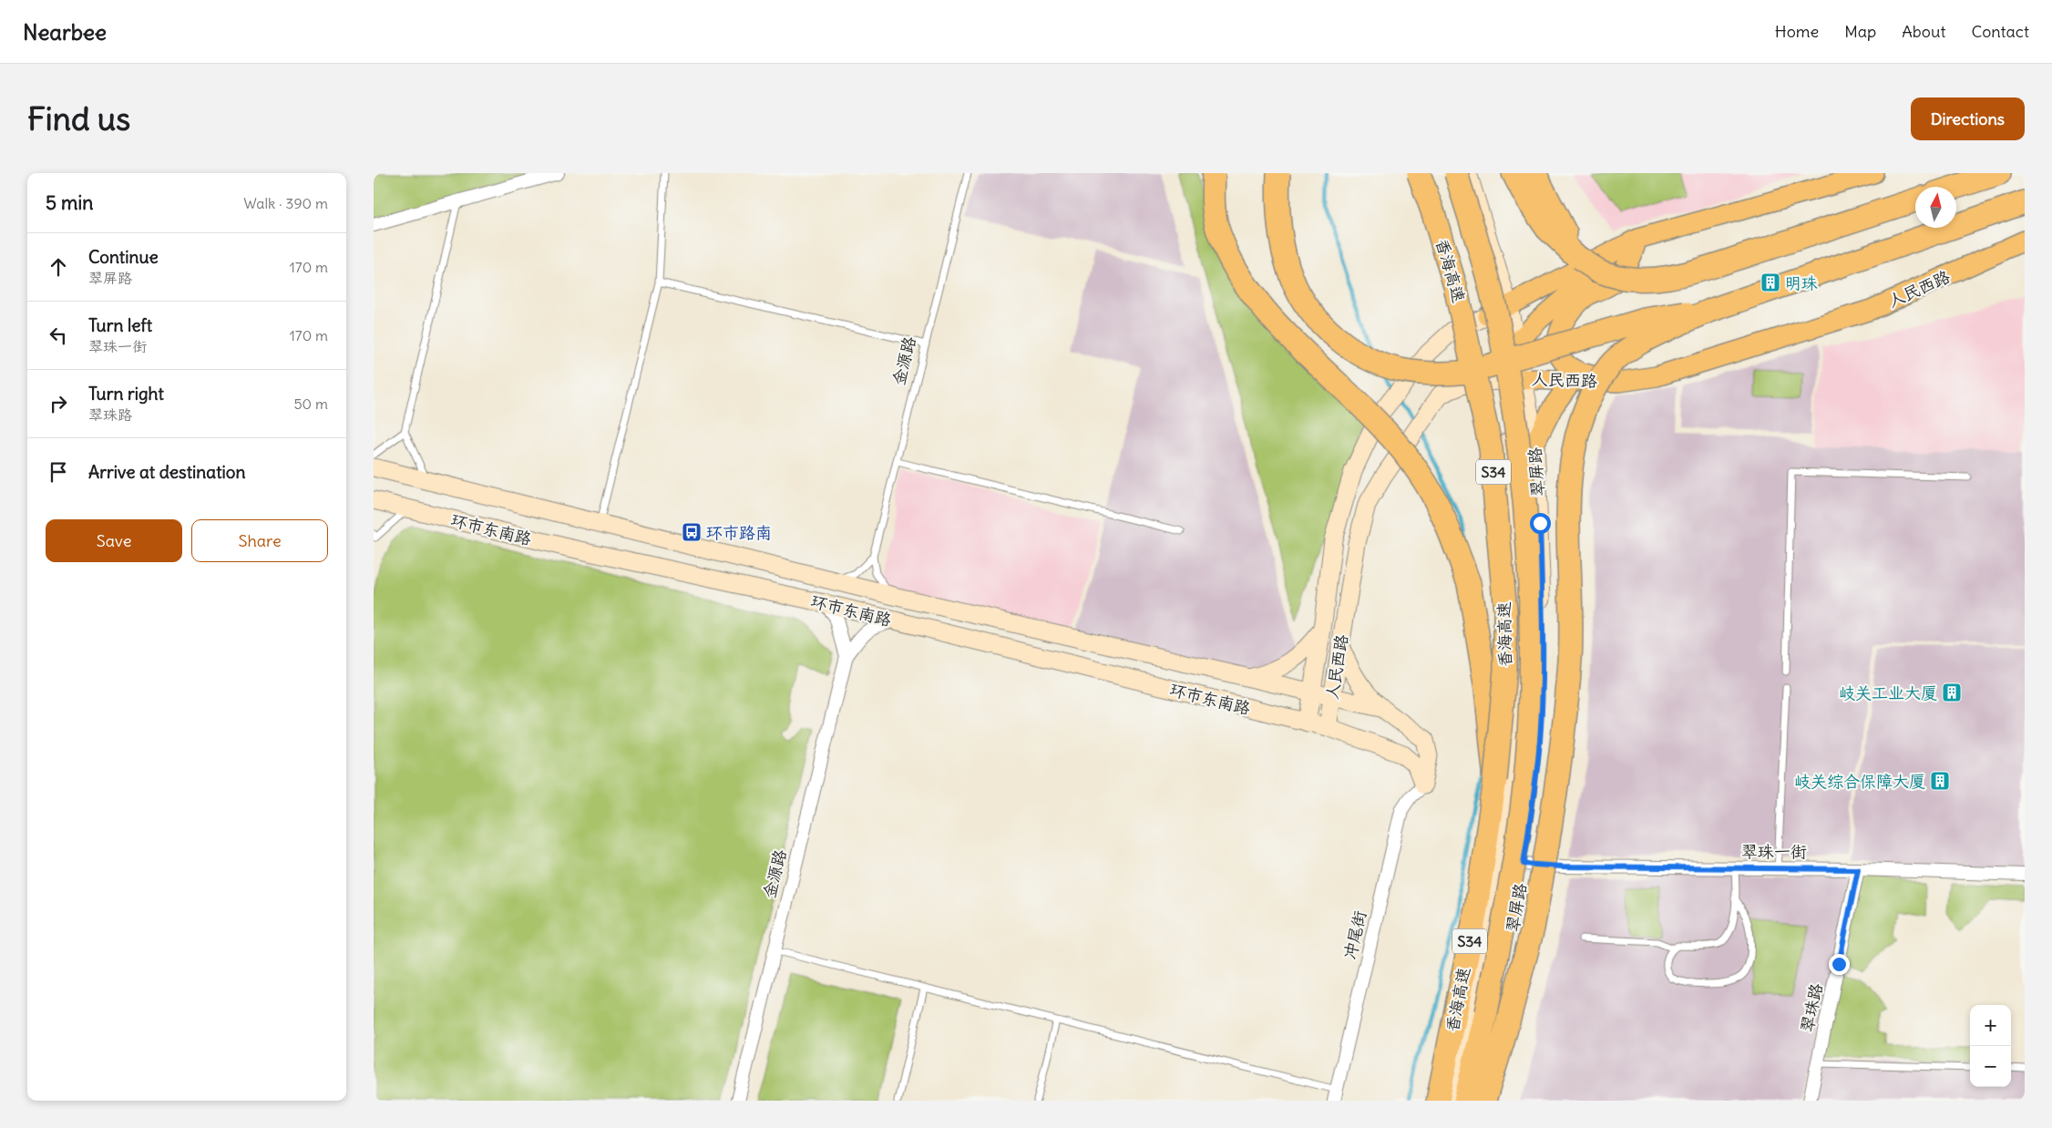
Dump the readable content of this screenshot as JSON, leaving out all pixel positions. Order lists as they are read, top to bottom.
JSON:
{
  "streets": {
    "highway": ["香海高速", "S34"],
    "main road": ["人民西路", "翠屏路", "环市东南路"],
    "street": [
      "金源路",
      "翠珠一街",
      "冲尾街",
      "翠珠路"
    ]
  },
  "crossings": [
    ["人民西路", "翠屏路"],
    ["人民西路", "环市东南路"],
    ["翠屏路", "翠珠一街"],
    ["环市东南路", "冲尾街"],
    ["翠珠一街", "翠珠路"]
  ],
  "places": {
    "building": ["明珠", "岐关工业大厦", "岐关综合保障大厦"],
    "bus stop": ["环市路南"]
  },
  "north": "top",
  "page": {
    "header": "Nearbee",
    "nav": [
      "Home",
      "Map",
      "About",
      "Contact"
    ],
    "buttons": [
      "Directions",
      ["Save", "Share"]
    ],
    "title": "Find us",
    "heading": ["5 min", "Walk · 390 m"],
    "list": [
      ["Continue", "翠屏路", "170 m"],
      ["Turn left", "翠珠一街", "170 m"],
      ["Turn right", "翠珠路", "50 m"],
      "Arrive at destination"
    ],
    "map_buttons": ["+", "−"]
  }
}
